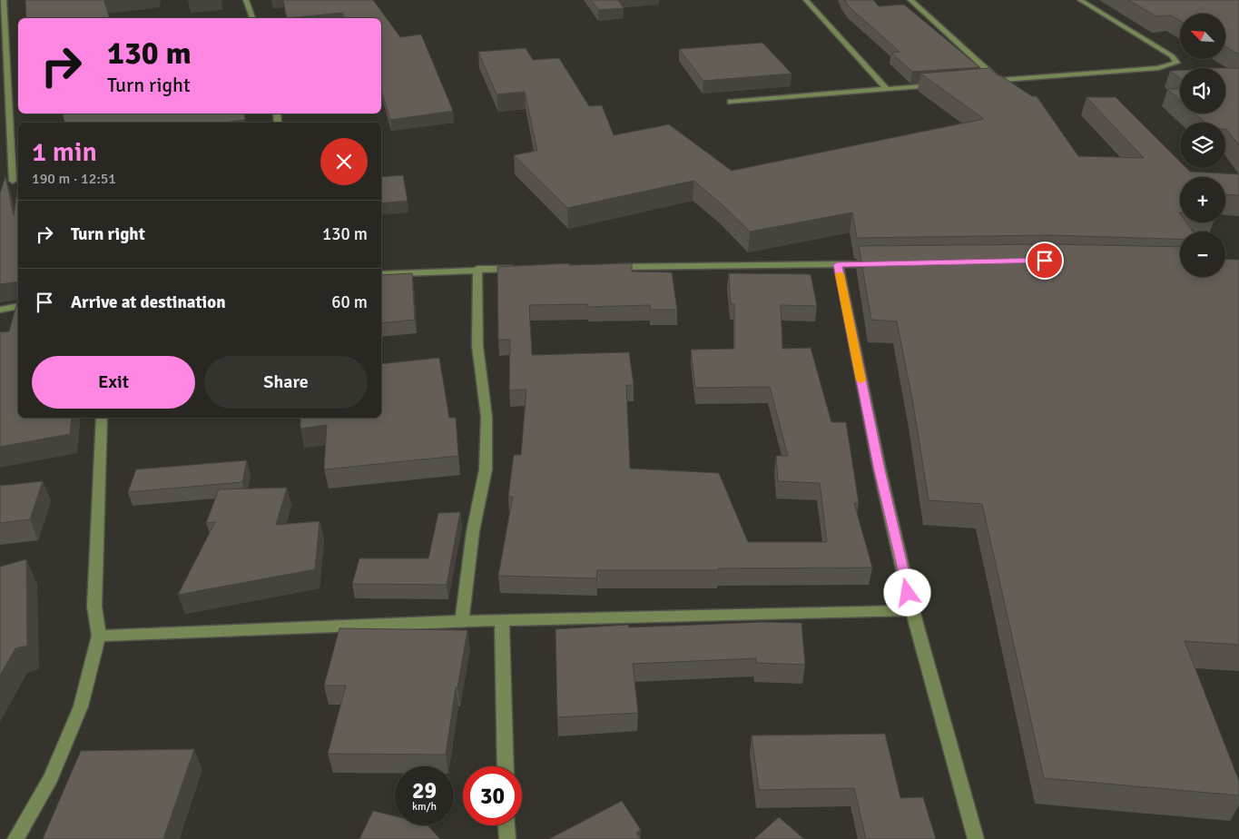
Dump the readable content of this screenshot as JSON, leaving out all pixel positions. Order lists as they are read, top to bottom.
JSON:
{
  "north": "top left",
  "page": {
    "map_buttons": ["+", "−"],
    "turn": ["130 m", "Turn right"],
    "heading": ["1 min", "190 m · 12:51"],
    "list": [
      {
        "name": "Turn right",
        "value": "130 m"
      },
      {
        "name": "Arrive at destination",
        "value": "60 m"
      }
    ],
    "buttons": ["Exit", "Share"],
    "speed": "29 km/h",
    "limit": "30"
  }
}
